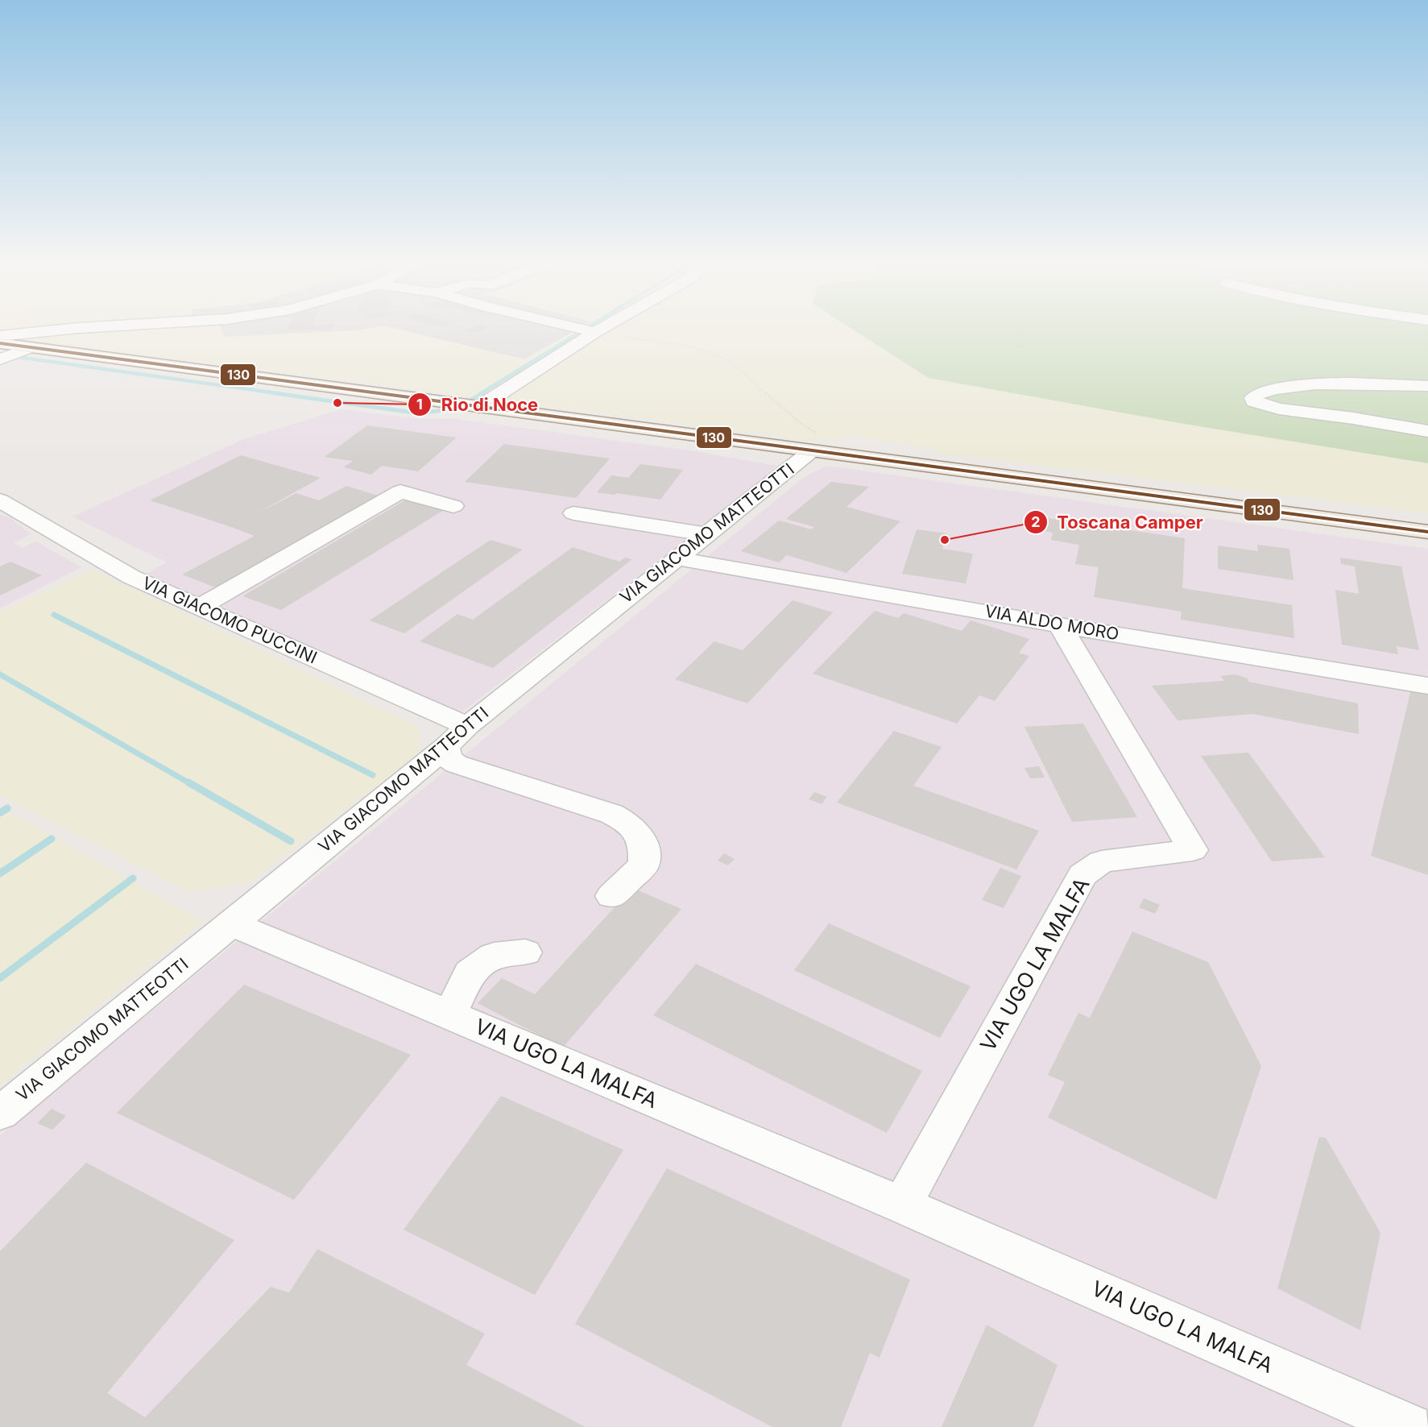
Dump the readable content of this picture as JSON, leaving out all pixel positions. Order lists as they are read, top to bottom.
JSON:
{
  "streets": {
    "street": [
      "VIA GIACOMO MATTEOTTI",
      "VIA GIACOMO PUCCINI",
      "VIA ALDO MORO",
      "VIA UGO LA MALFA"
    ]
  },
  "crossings": [
    ["VIA GIACOMO MATTEOTTI", "VIA GIACOMO PUCCINI"],
    ["VIA GIACOMO MATTEOTTI", "VIA ALDO MORO"],
    ["VIA GIACOMO MATTEOTTI", "VIA UGO LA MALFA"],
    ["VIA ALDO MORO", "VIA UGO LA MALFA"]
  ],
  "places": ["Rio di Noce", "Toscana Camper"],
  "lines": ["transit line 130"]
}
